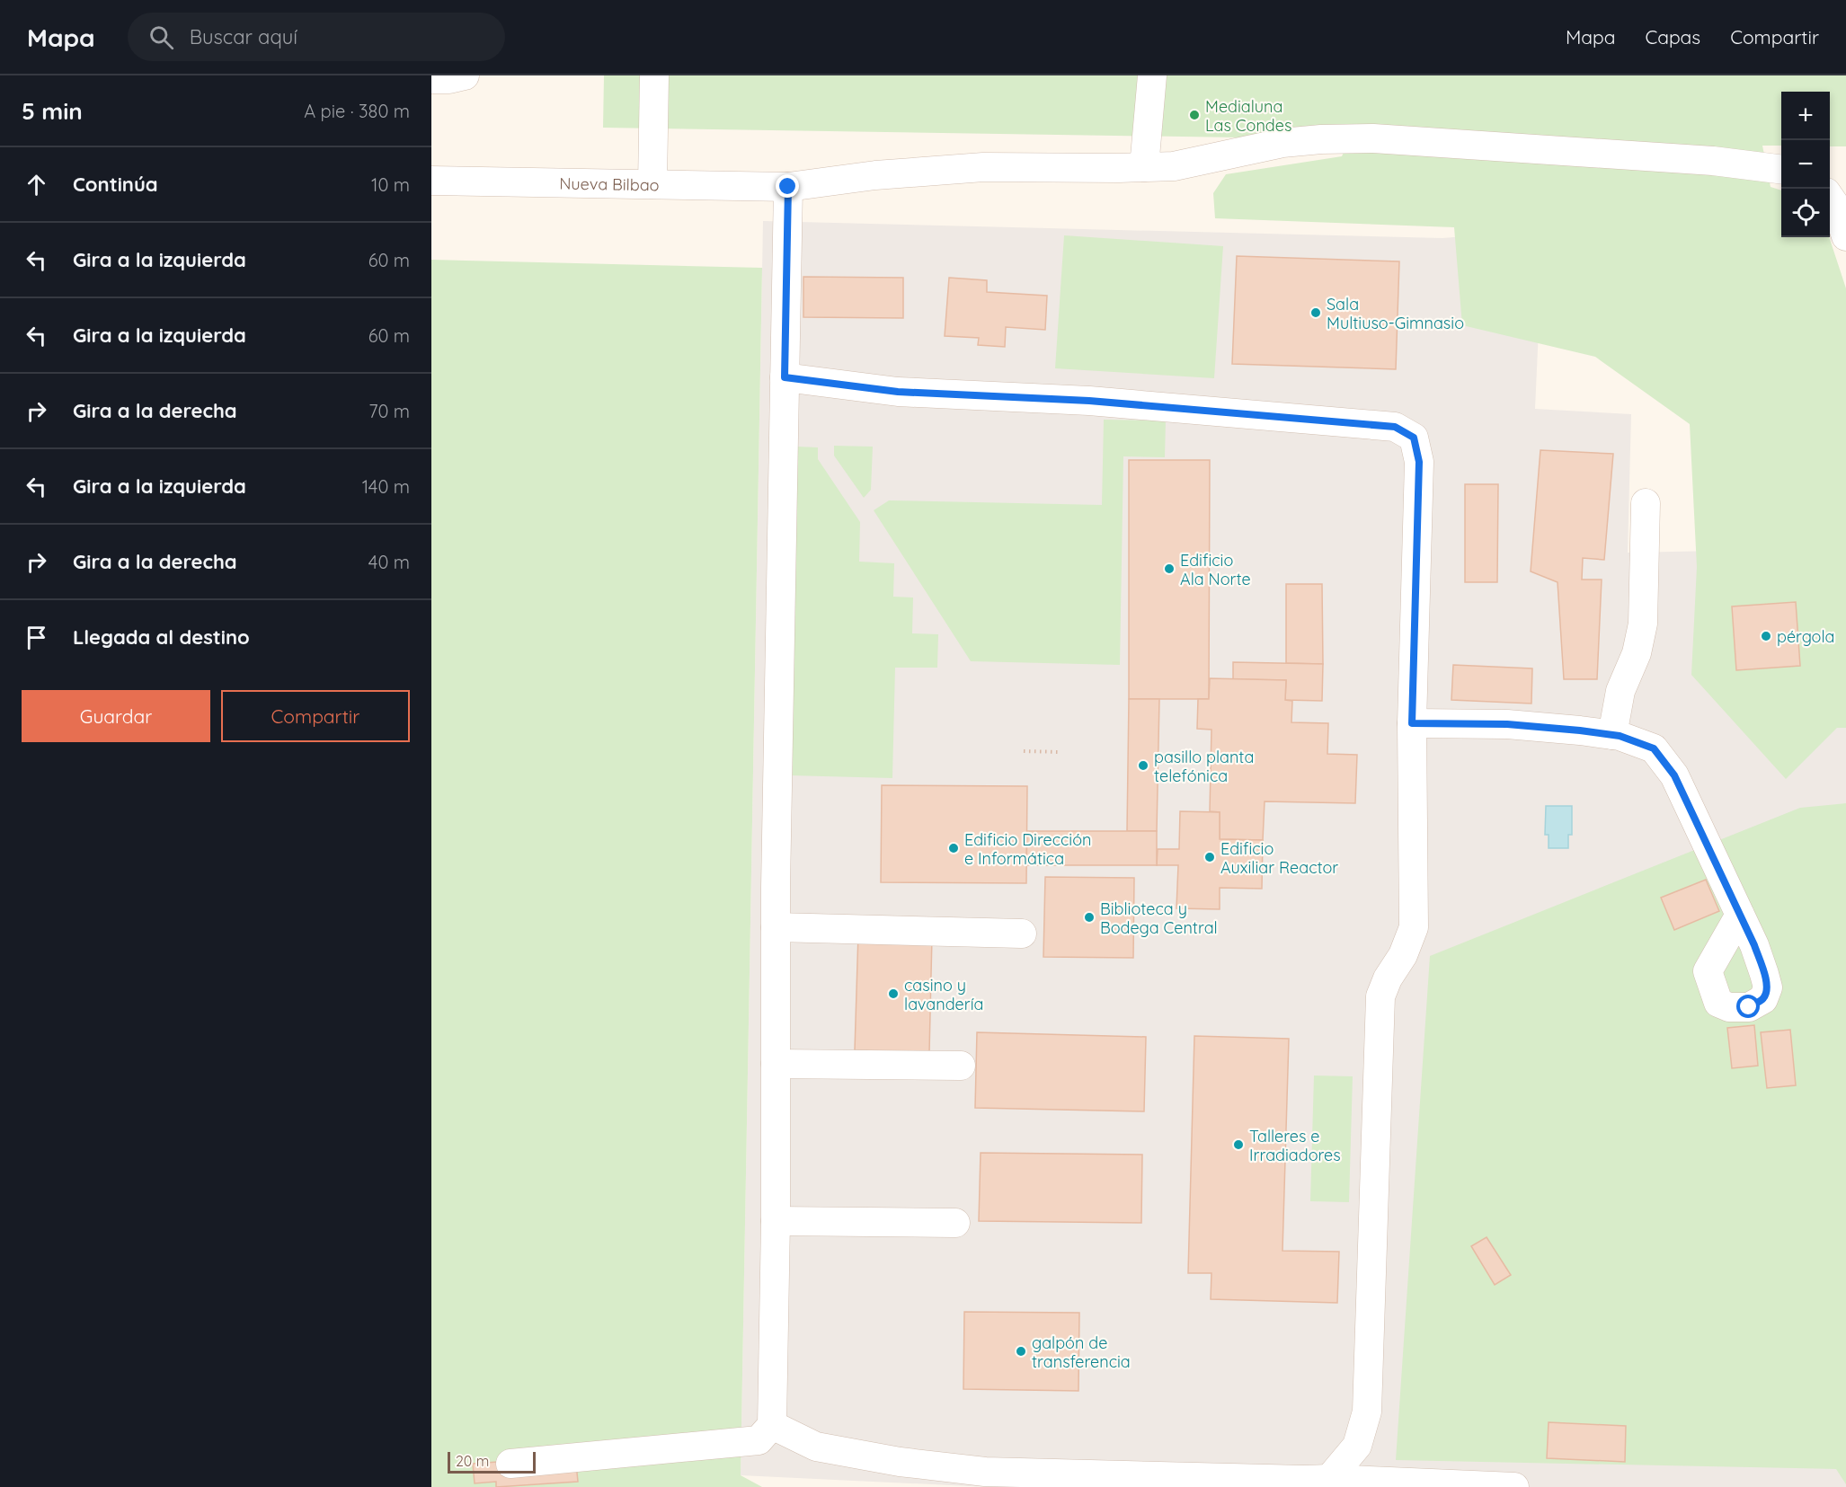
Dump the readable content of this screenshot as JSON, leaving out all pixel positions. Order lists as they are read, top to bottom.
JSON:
{
  "streets": {
    "street": ["Nueva Bilbao"]
  },
  "places": [
    "Medialuna Las Condes",
    "Sala Multiuso-Gimnasio",
    "Edificio Ala Norte",
    "pérgola",
    "pasillo planta telefónica",
    "Edificio Dirección e Informática",
    "Edificio Auxiliar Reactor",
    "Biblioteca y Bodega Central",
    "casino y lavandería",
    "Talleres e Irradiadores",
    "galpón de transferencia"
  ],
  "scale_bar": "20 m",
  "page": {
    "header": "Mapa",
    "search": "Buscar aquí",
    "nav": ["Mapa", "Capas", "Compartir"],
    "heading": ["5 min", "A pie · 380 m"],
    "map_buttons": ["+", "−"],
    "list": [
      ["Continúa", "10 m"],
      ["Gira a la izquierda", "60 m"],
      ["Gira a la izquierda", "60 m"],
      ["Gira a la derecha", "70 m"],
      ["Gira a la izquierda", "140 m"],
      ["Gira a la derecha", "40 m"],
      "Llegada al destino"
    ],
    "buttons": ["Guardar", "Compartir"],
    "scale": "20 m"
  }
}
